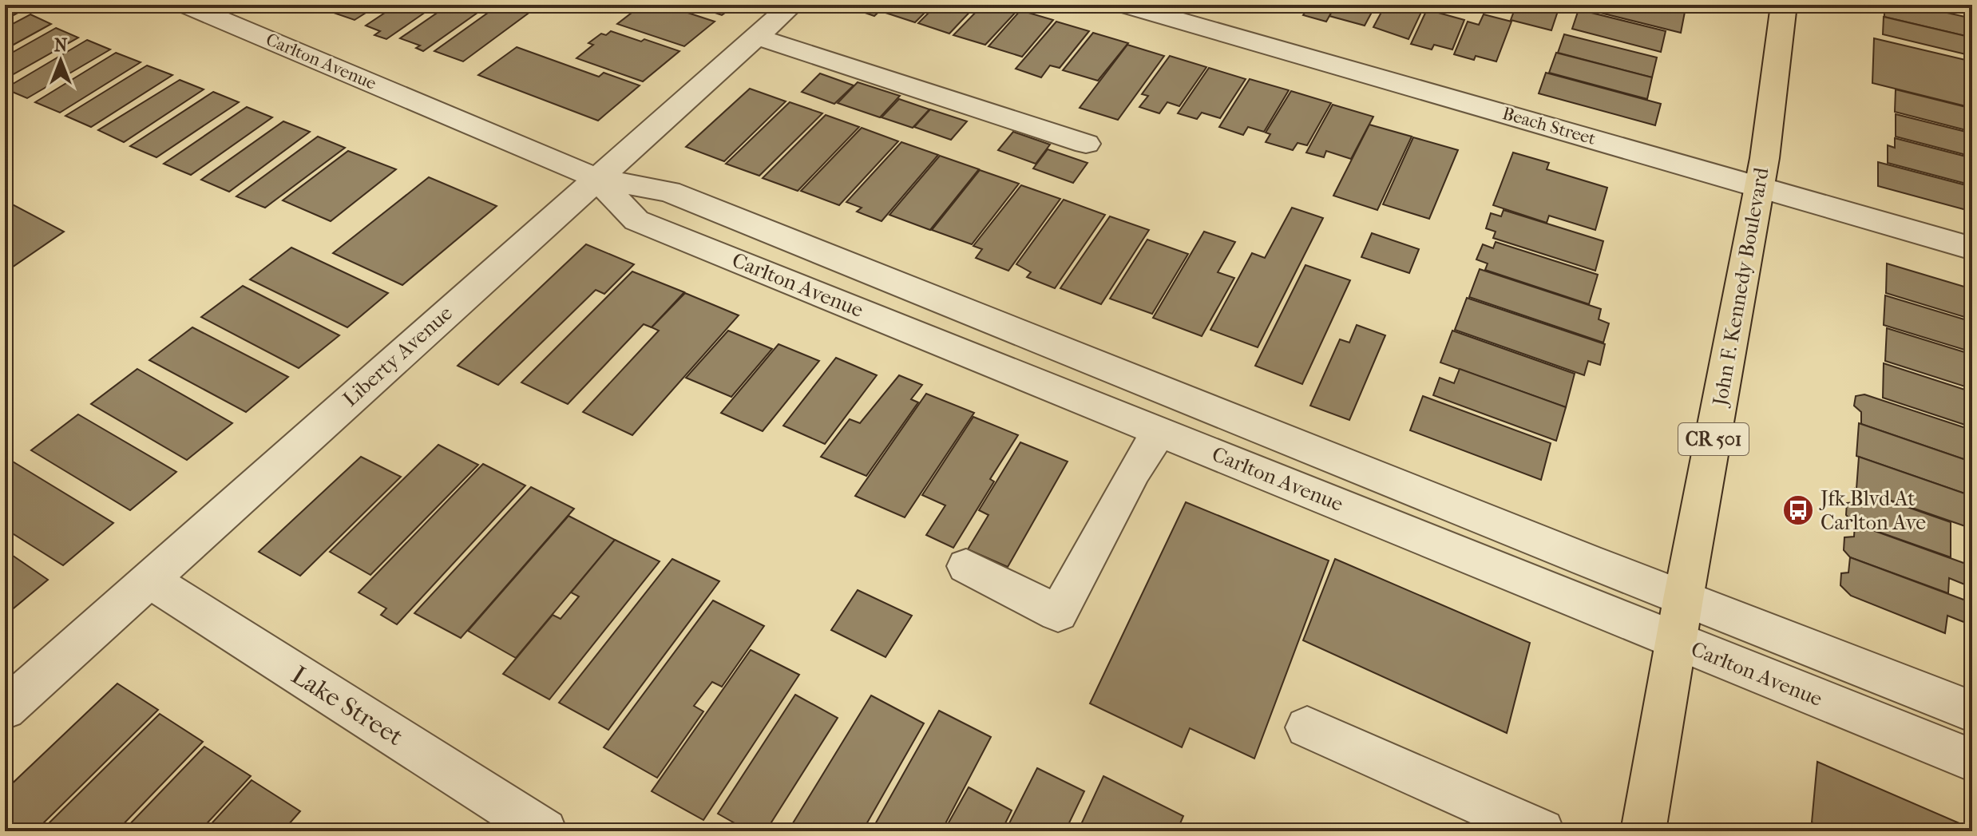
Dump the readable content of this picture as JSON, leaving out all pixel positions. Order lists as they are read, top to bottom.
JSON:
{
  "streets": {
    "main road": ["John F. Kennedy Boulevard", "CR 501"],
    "street": [
      "Carlton Avenue",
      "Beach Street",
      "Liberty Avenue",
      "Lake Street"
    ]
  },
  "crossings": [
    ["Carlton Avenue", "John F. Kennedy Boulevard"],
    ["Carlton Avenue", "Liberty Avenue"],
    ["Beach Street", "John F. Kennedy Boulevard"],
    ["Liberty Avenue", "Lake Street"]
  ],
  "places": {
    "bus stop": ["Jfk Blvd At Carlton Ave"]
  },
  "north": "top"
}
